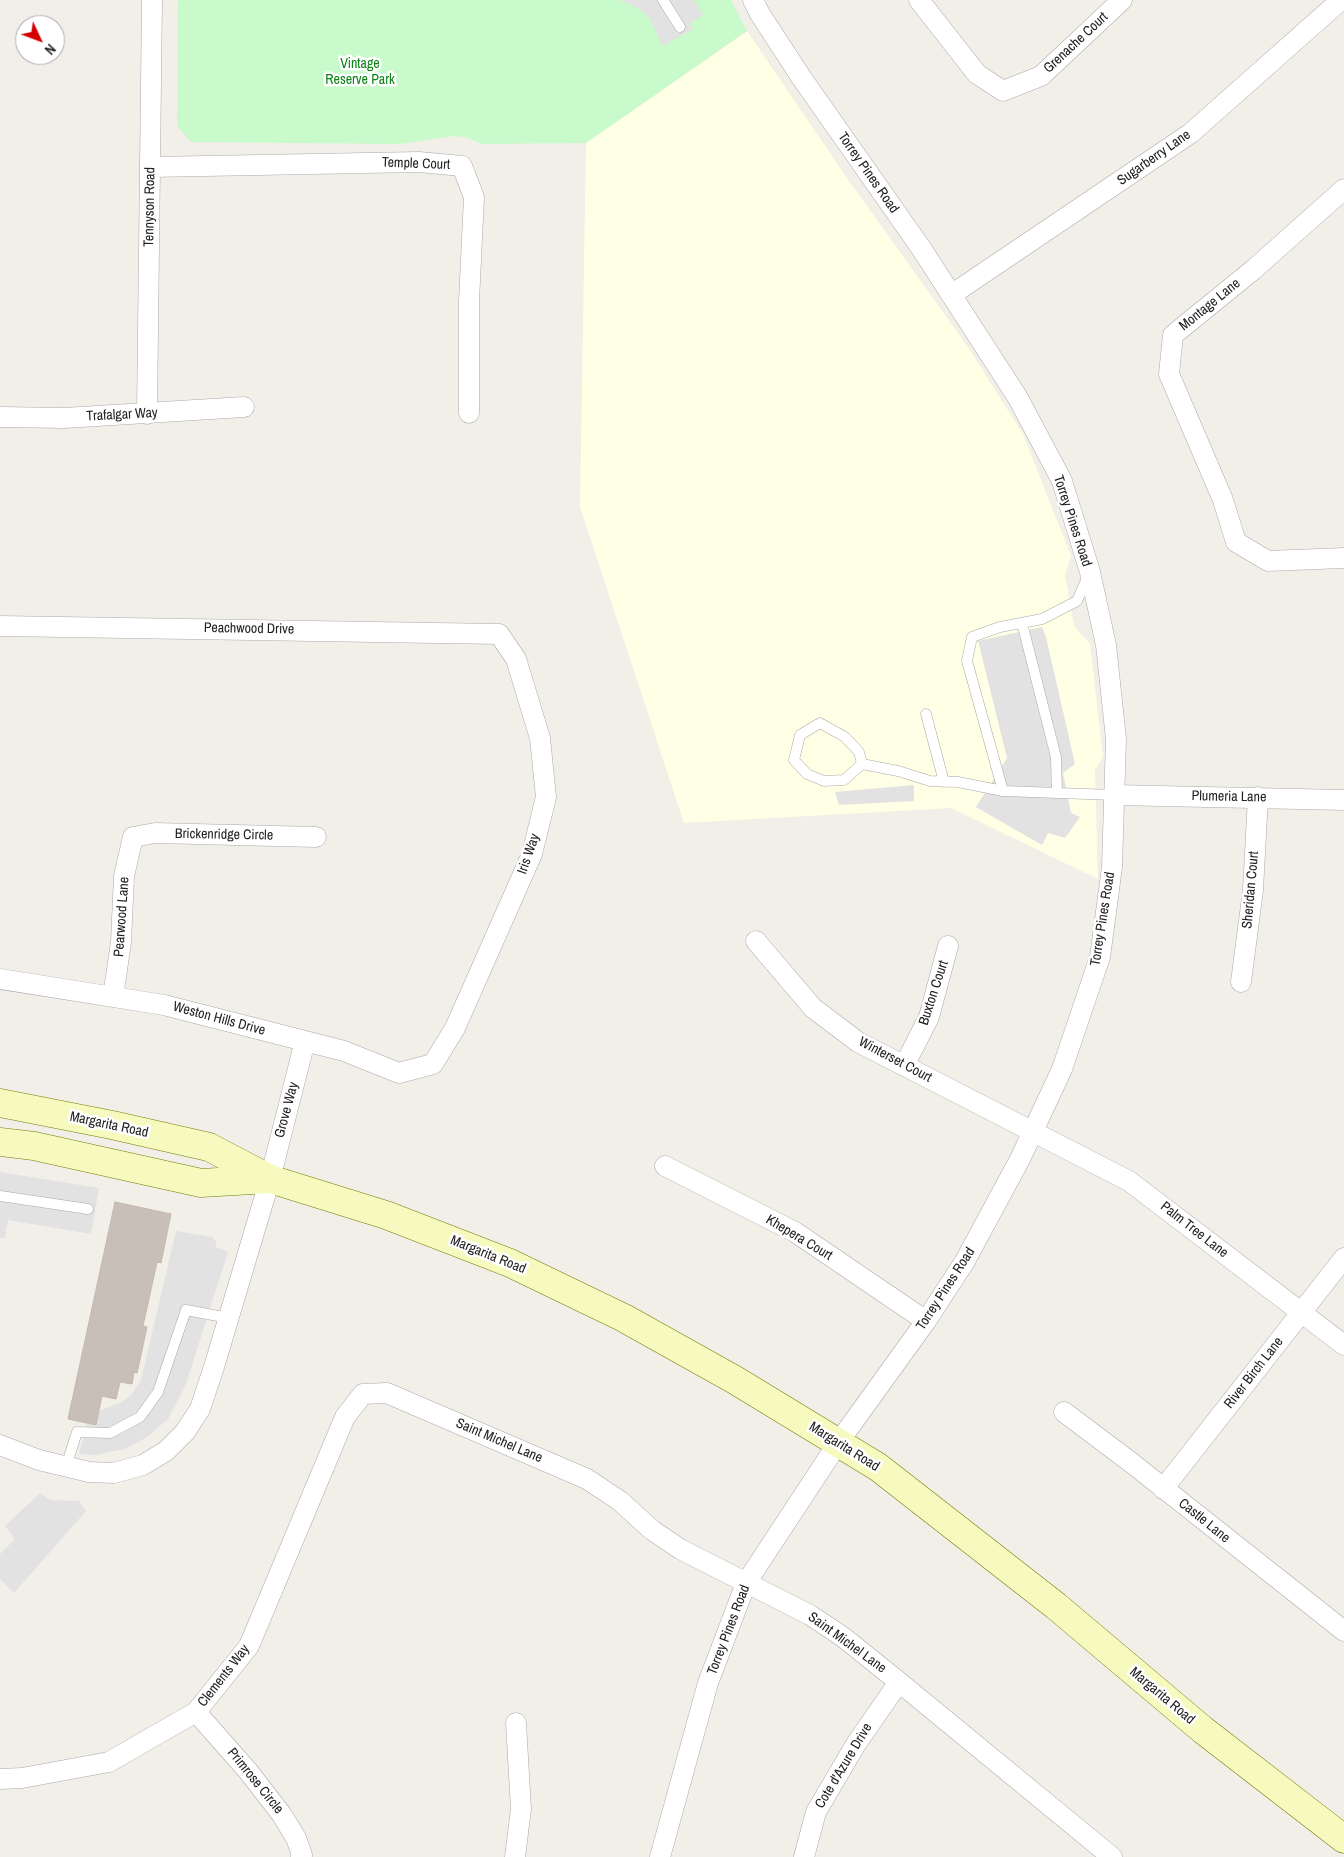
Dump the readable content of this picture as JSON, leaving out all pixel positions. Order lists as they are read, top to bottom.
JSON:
{
  "streets": {
    "main road": ["Margarita Road"],
    "street": [
      "Grenache Court",
      "Sugarberry Lane",
      "Temple Court",
      "Torrey Pines Road",
      "Tennyson Road",
      "Montage Lane",
      "Trafalgar Way",
      "Peachwood Drive",
      "Plumeria Lane",
      "Brickenridge Circle",
      "Iris Way",
      "Sheridan Court",
      "Pearwood Lane",
      "Buxton Court",
      "Weston Hills Drive",
      "Winterset Court",
      "Grove Way",
      "Palm Tree Lane",
      "Khepera Court",
      "River Birch Lane",
      "Saint Michel Lane",
      "Castle Lane",
      "Clements Way",
      "Cote d'Azure Drive",
      "Primrose Circle"
    ]
  },
  "crossings": [
    ["Sugarberry Lane", "Torrey Pines Road"],
    ["Temple Court", "Tennyson Road"],
    ["Torrey Pines Road", "Plumeria Lane"],
    ["Torrey Pines Road", "Winterset Court"],
    ["Torrey Pines Road", "Margarita Road"],
    ["Torrey Pines Road", "Palm Tree Lane"],
    ["Torrey Pines Road", "Khepera Court"],
    ["Torrey Pines Road", "Saint Michel Lane"],
    ["Tennyson Road", "Trafalgar Way"],
    ["Peachwood Drive", "Iris Way"],
    ["Plumeria Lane", "Sheridan Court"],
    ["Brickenridge Circle", "Pearwood Lane"],
    ["Iris Way", "Weston Hills Drive"],
    ["Pearwood Lane", "Weston Hills Drive"],
    ["Buxton Court", "Winterset Court"],
    ["Weston Hills Drive", "Grove Way"],
    ["Winterset Court", "Palm Tree Lane"],
    ["Grove Way", "Margarita Road"],
    ["Palm Tree Lane", "River Birch Lane"],
    ["River Birch Lane", "Castle Lane"],
    ["Saint Michel Lane", "Clements Way"],
    ["Saint Michel Lane", "Cote d'Azure Drive"],
    ["Clements Way", "Primrose Circle"]
  ],
  "parks": ["Vintage Reserve Park"],
  "north": "bottom right"
}
